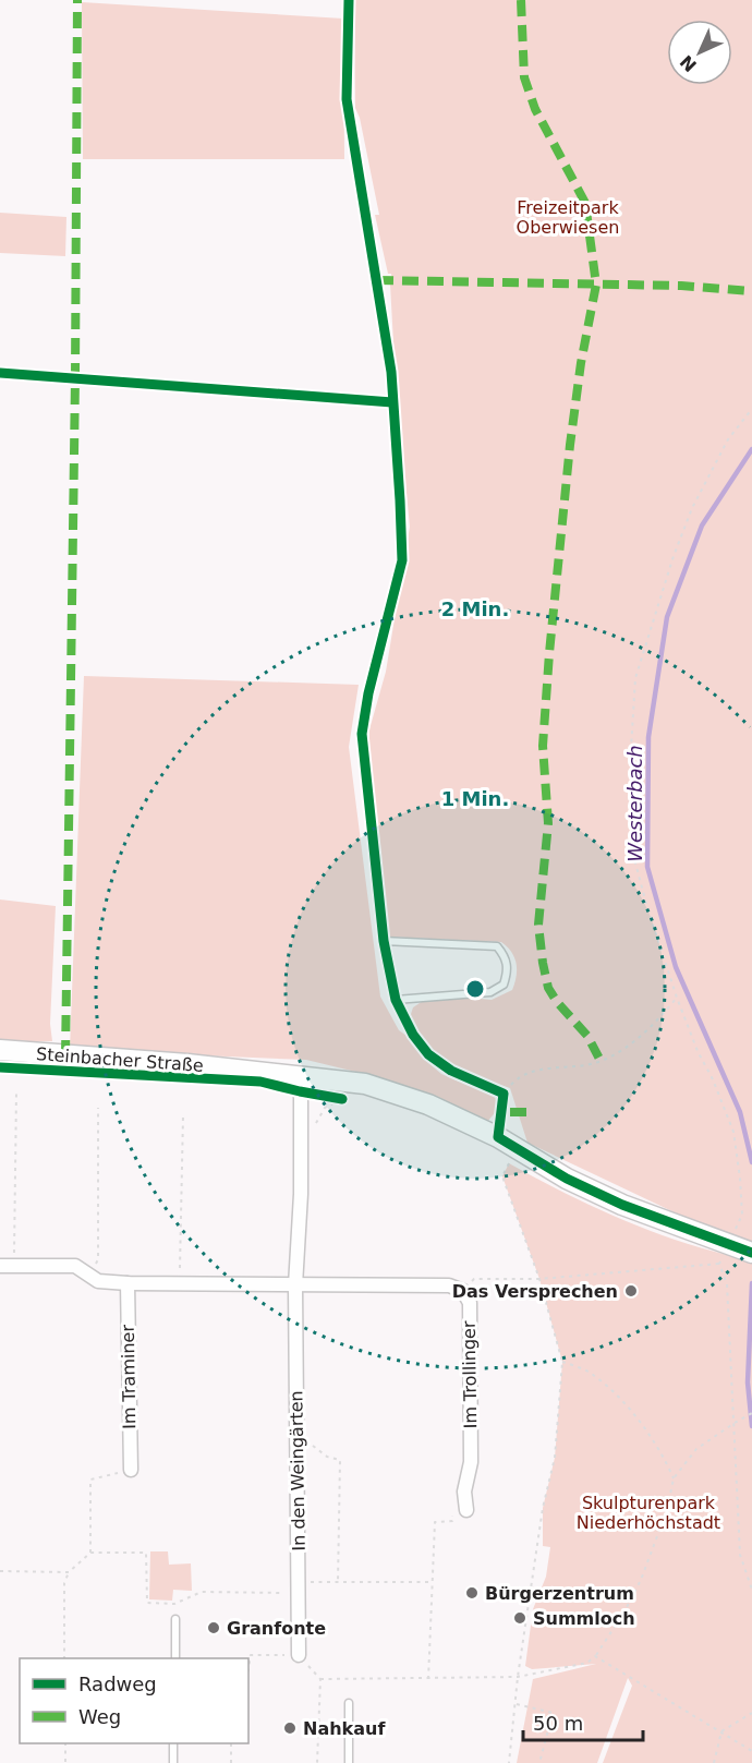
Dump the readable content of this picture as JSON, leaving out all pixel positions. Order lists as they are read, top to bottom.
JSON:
{
  "streets": {
    "main road": ["Steinbacher Straße"],
    "street": ["Im Trollinger", "Im Traminer", "In den Weingärten"]
  },
  "crossings": [
    ["Steinbacher Straße", "In den Weingärten"]
  ],
  "water": ["Westerbach"],
  "parks": ["Freizeitpark Oberwiesen", "Skulpturenpark Niederhöchstadt"],
  "places": [
    "Das Versprechen",
    "Bürgerzentrum",
    "Summloch",
    "Granfonte",
    "Nahkauf"
  ],
  "legend": ["Radweg", "Weg"],
  "scale_bar": "50 m",
  "north": "bottom left",
  "rings": ["2 Min.", "1 Min."]
}
